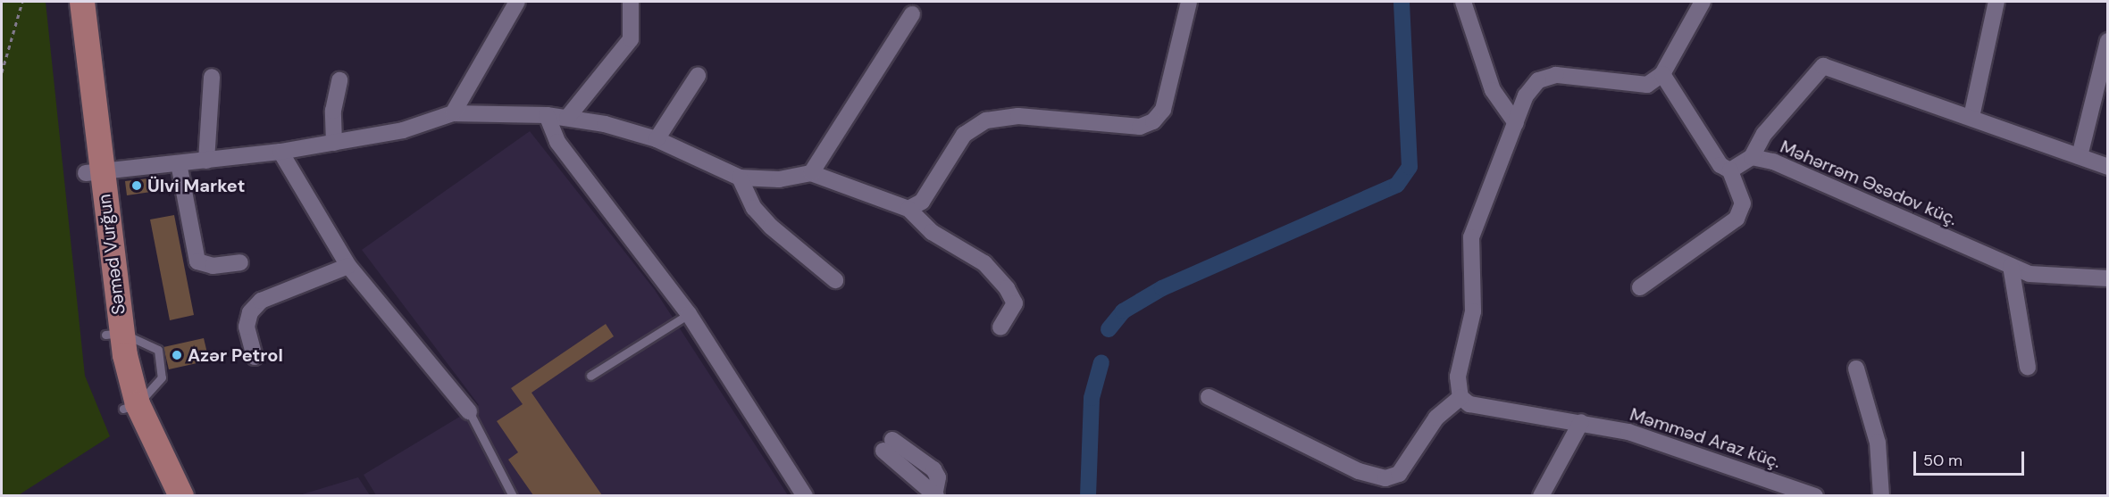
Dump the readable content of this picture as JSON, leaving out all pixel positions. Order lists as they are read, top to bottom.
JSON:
{
  "streets": {
    "main road": ["Səməd Vurğun"],
    "street": ["Məhərrəm Əsədov küç.", "Məmməd Araz küç."]
  },
  "places": ["Ülvi Market", "Azər Petrol"],
  "scale_bar": "50 m"
}
